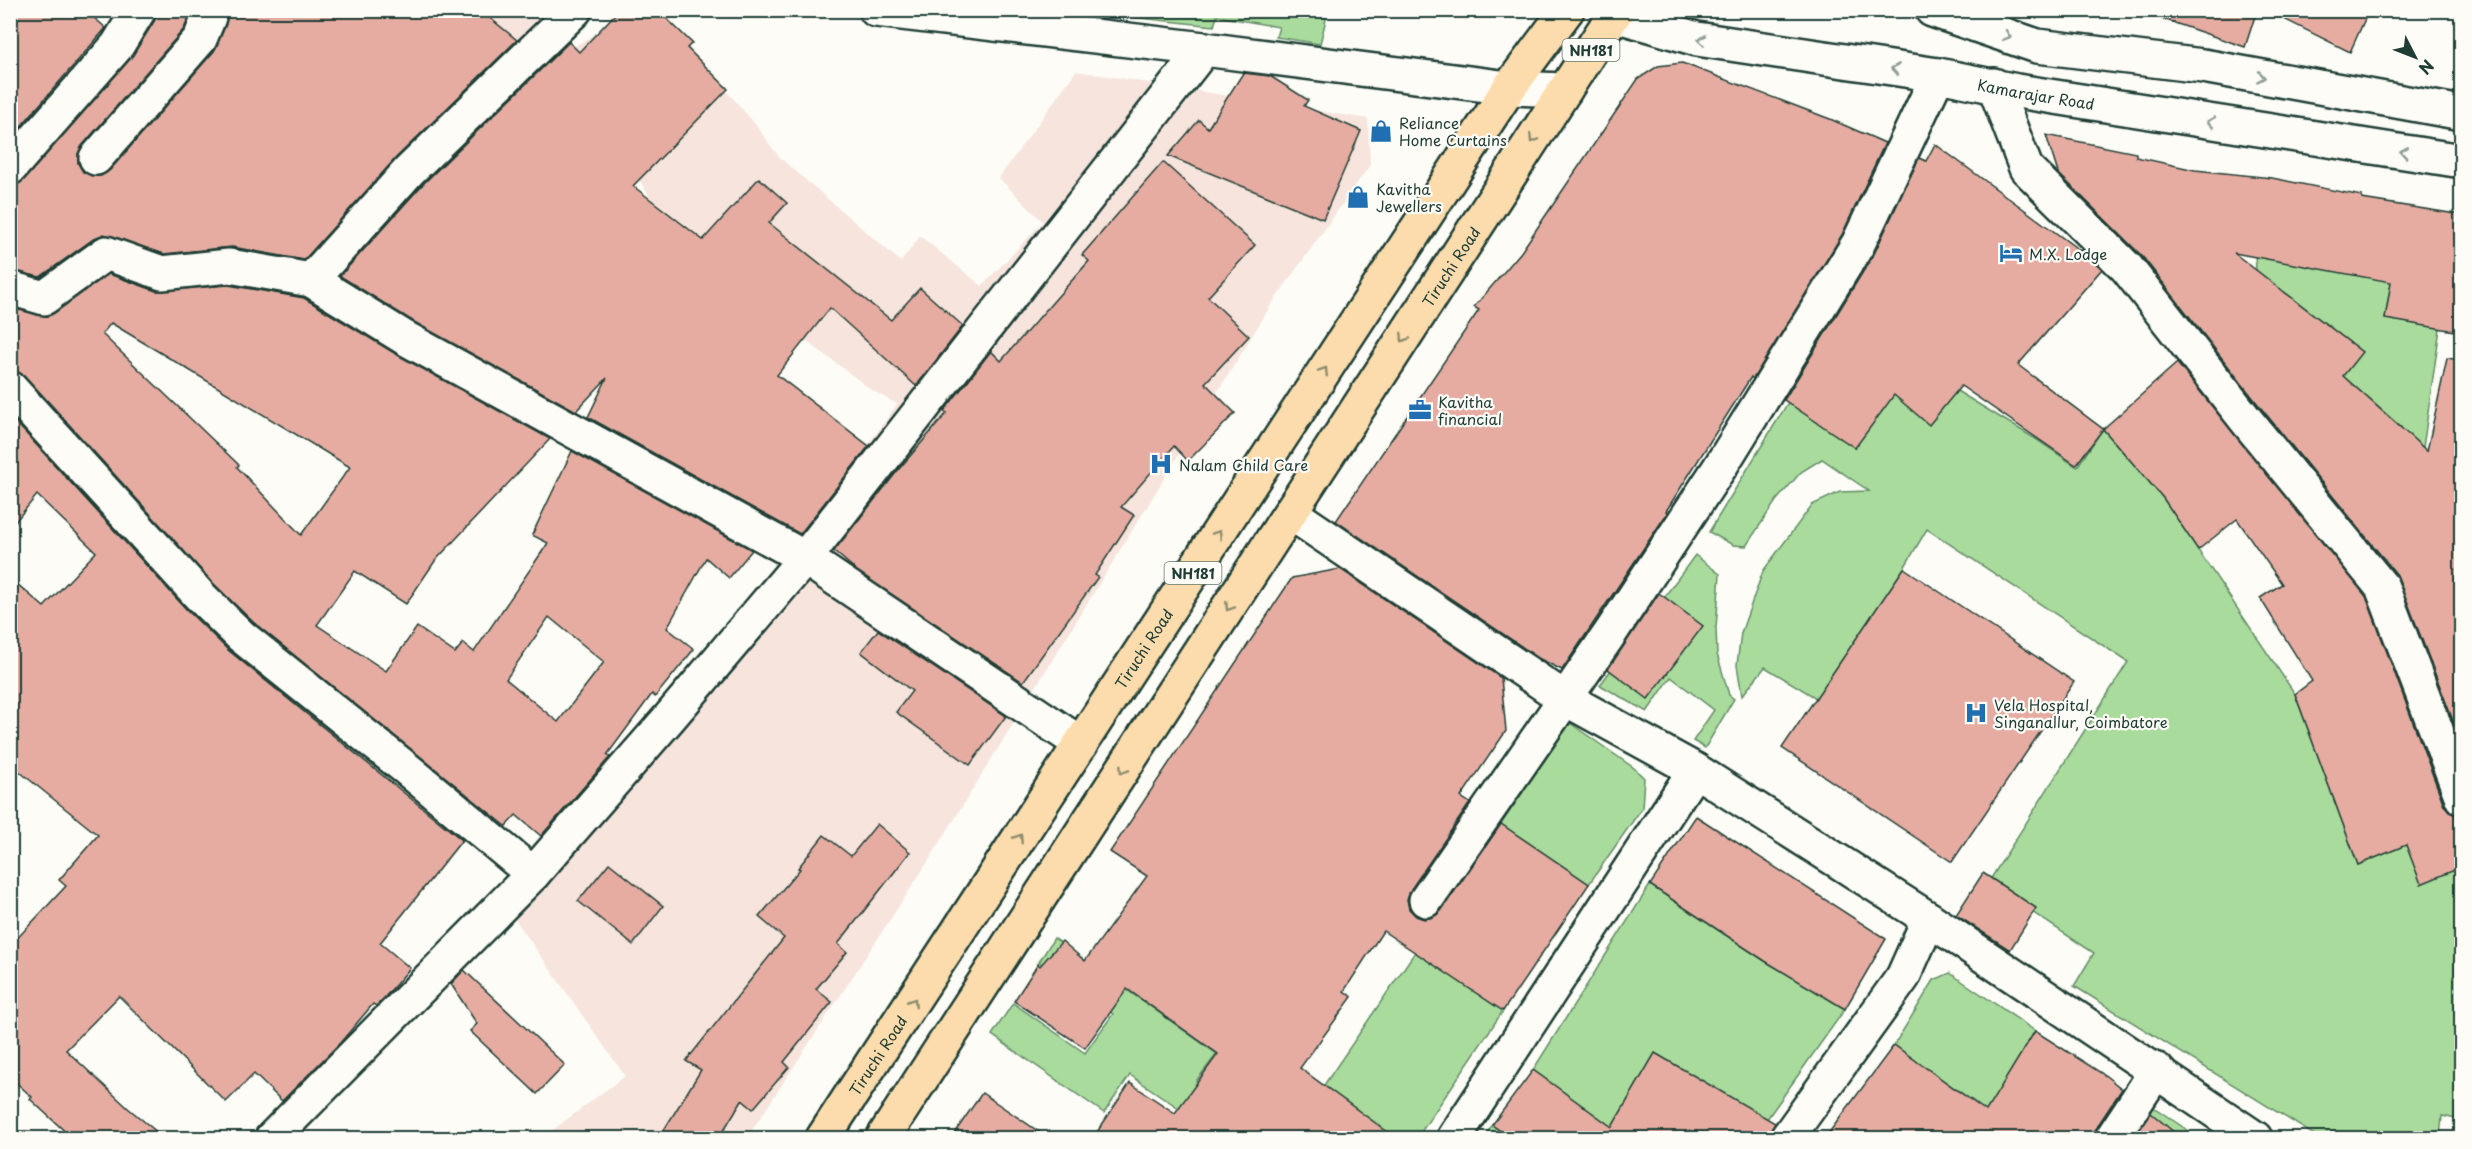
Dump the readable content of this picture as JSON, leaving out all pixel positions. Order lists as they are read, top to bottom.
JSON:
{
  "streets": {
    "highway": ["NH181", "Tiruchi Road"],
    "street": ["Kamarajar Road"]
  },
  "crossings": [
    ["NH181", "Kamarajar Road"],
    ["NH181", "Tiruchi Road"]
  ],
  "places": {
    "shop": ["Reliance Home Curtains", "Kavitha Jewellers"],
    "hotel": ["M.X. Lodge"],
    "office": ["Kavitha financial"],
    "hospital": ["Nalam Child Care", "Vela Hospital, Singanallur, Coimbatore"]
  },
  "north": "bottom right"
}
